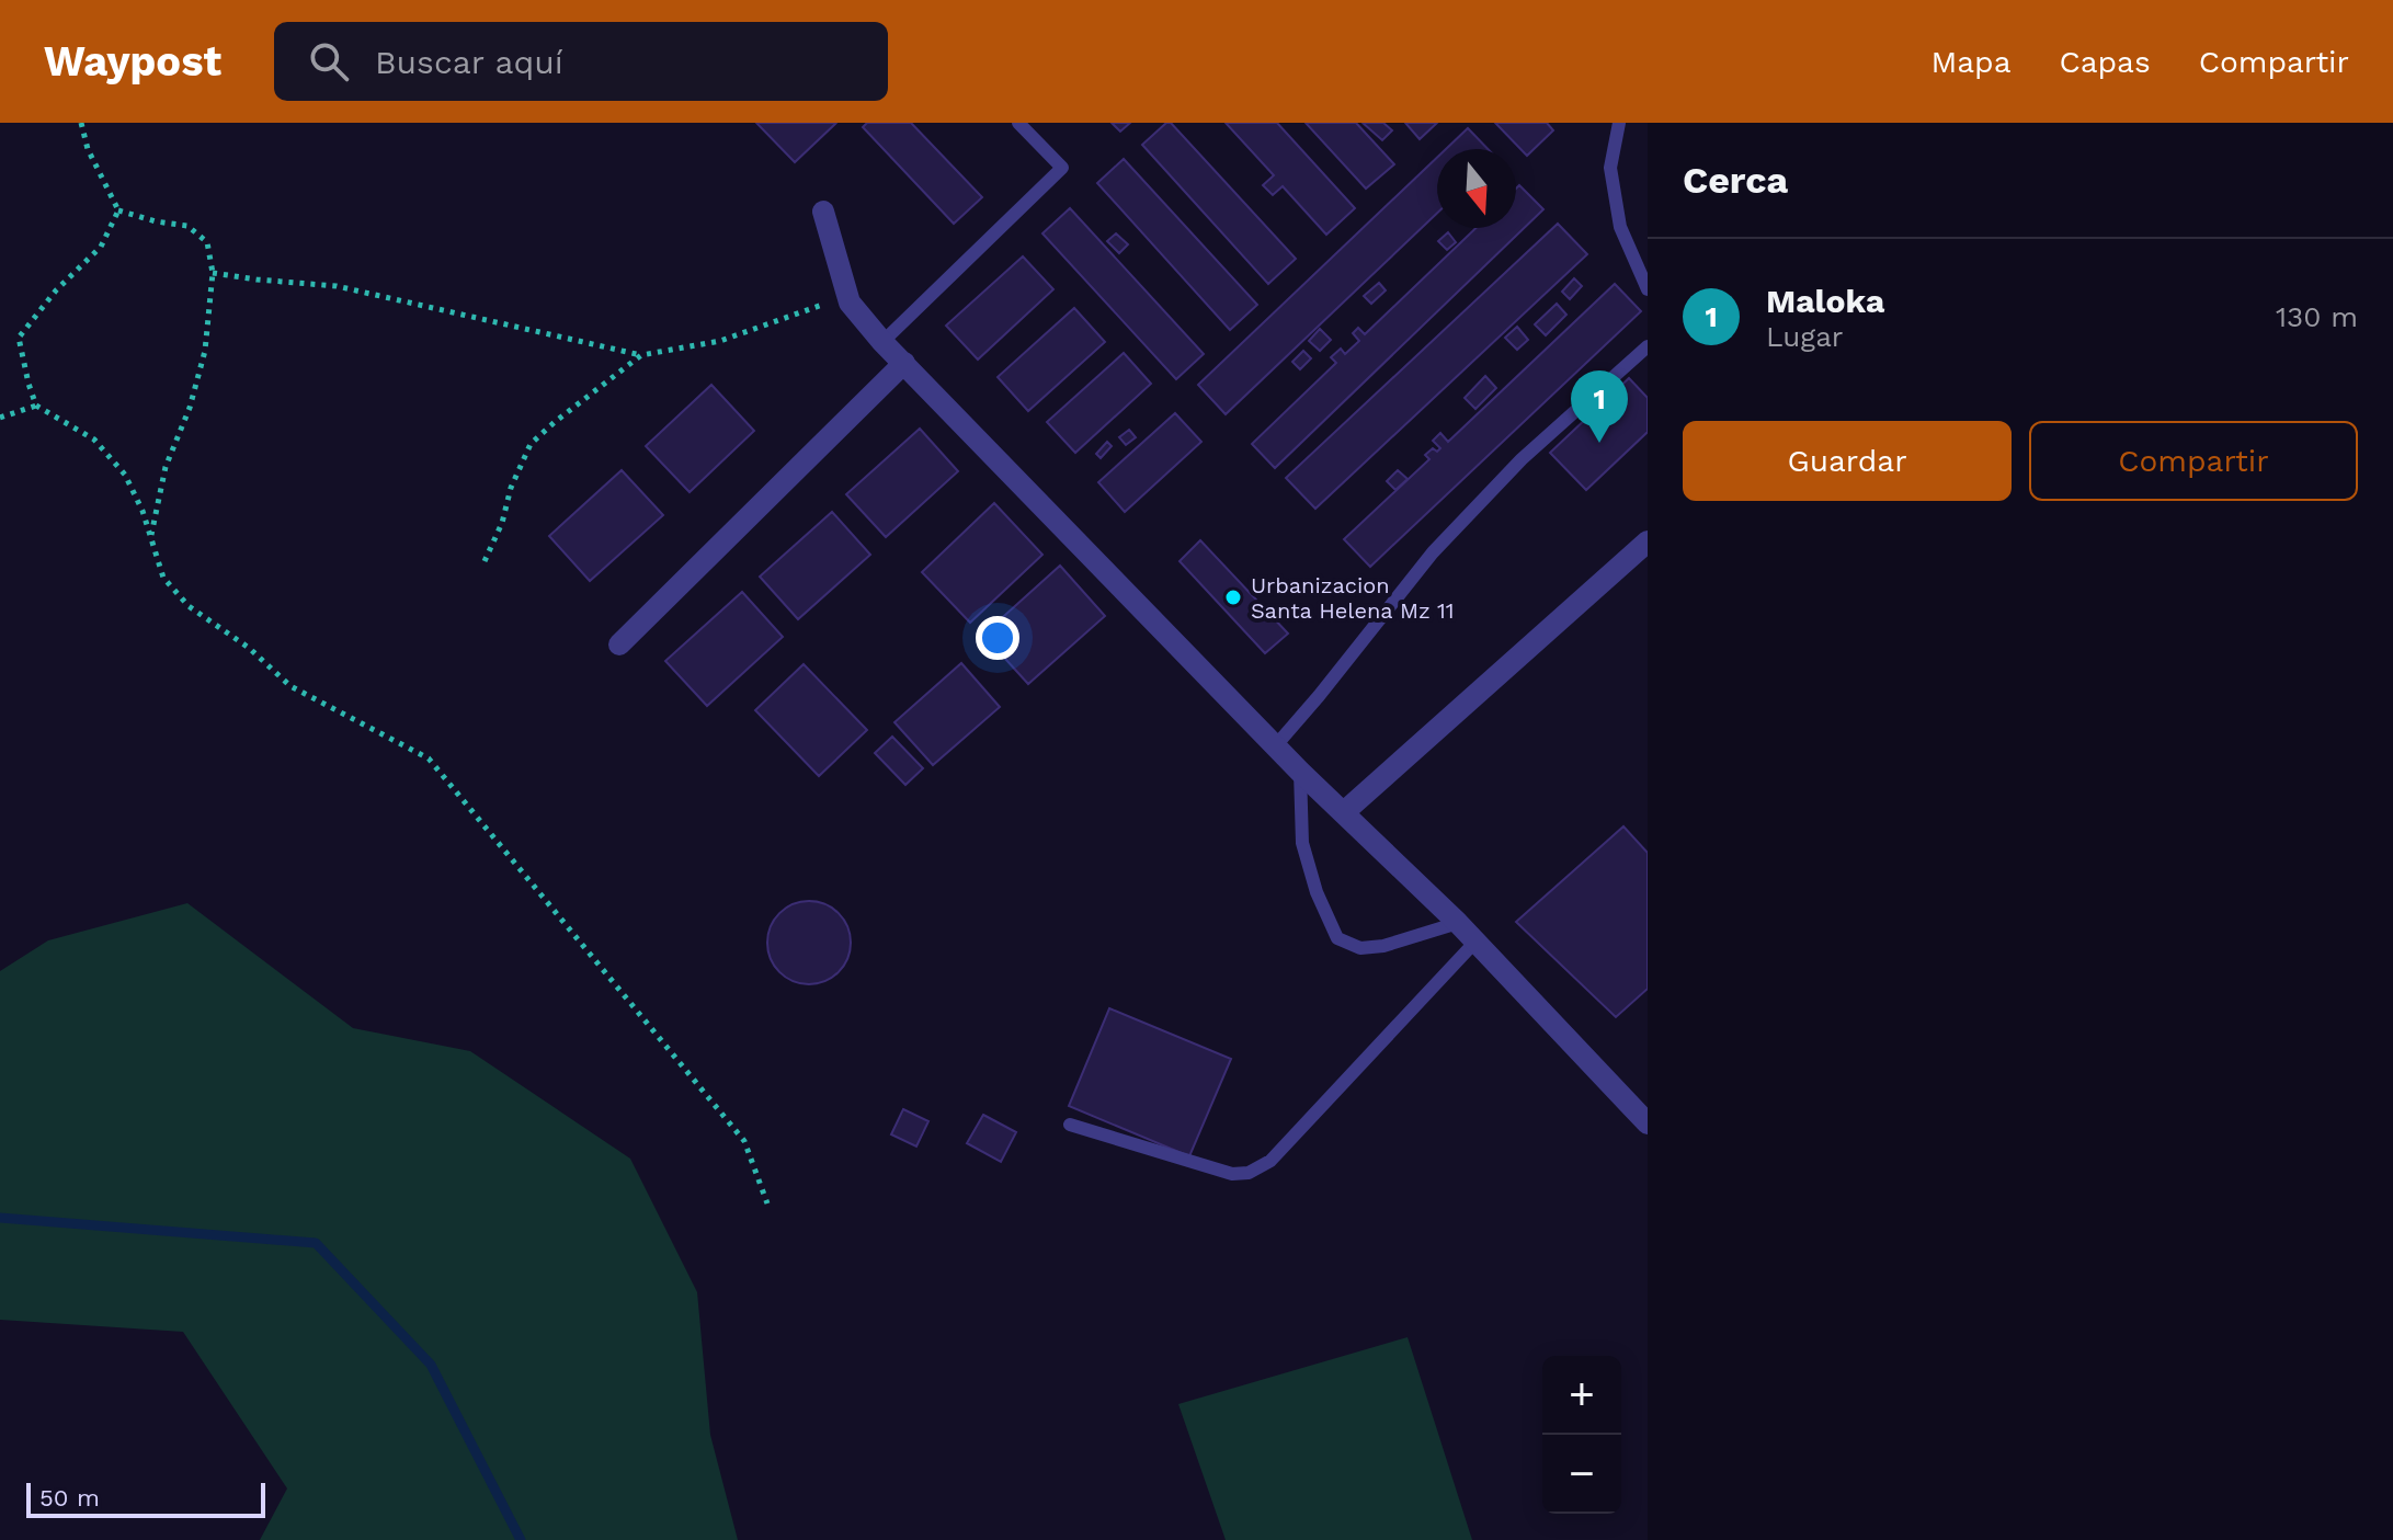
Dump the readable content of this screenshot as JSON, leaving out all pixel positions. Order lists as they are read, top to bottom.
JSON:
{
  "places": ["Urbanizacion Santa Helena Mz 11"],
  "scale_bar": "50 m",
  "north": "bottom",
  "page": {
    "header": "Waypost",
    "search": "Buscar aquí",
    "nav": ["Mapa", "Capas", "Compartir"],
    "heading": "Cerca",
    "list": [
      {
        "mark": "1",
        "name": "Maloka",
        "note": "Lugar",
        "value": "130 m"
      }
    ],
    "pins": "1",
    "buttons": ["Guardar", "Compartir"],
    "map_buttons": ["+", "−"],
    "scale": "50 m"
  }
}
